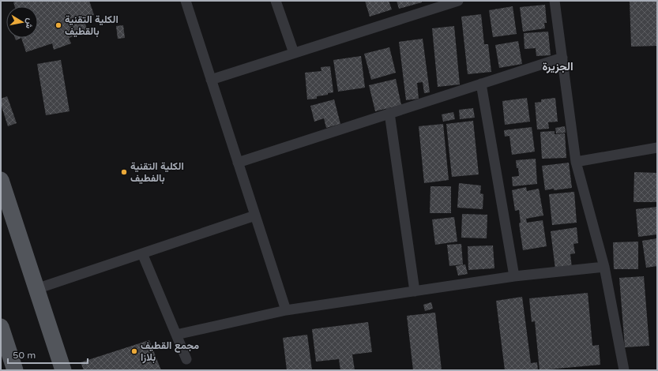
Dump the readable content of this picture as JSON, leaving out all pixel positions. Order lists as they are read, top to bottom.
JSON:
{
  "districts": ["الجزيرة"],
  "places": ["الكلية التقنية بالقطيف", "الكلية التقنية بالفطيف", "مجمع القطيف بلازا"],
  "scale_bar": "50 m",
  "north": "right"
}
